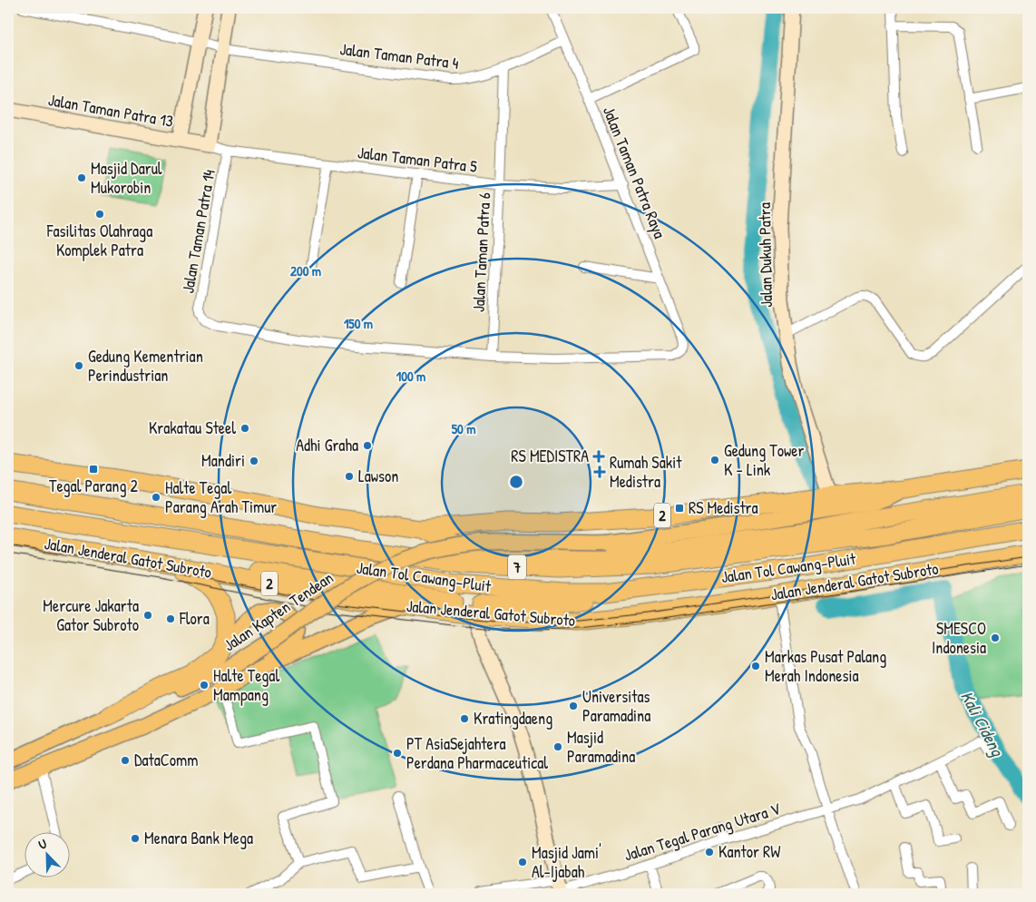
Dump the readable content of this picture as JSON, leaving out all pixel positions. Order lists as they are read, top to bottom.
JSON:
{
  "streets": {
    "highway": [
      "2",
      "Jalan Jenderal Gatot Subroto",
      "7",
      "Jalan Tol Cawang–Pluit"
    ],
    "main road": ["Jalan Kapten Tendean"],
    "street": [
      "Jalan Taman Patra 4",
      "Jalan Taman Patra 13",
      "Jalan Taman Patra 5",
      "Jalan Taman Patra Raya",
      "Jalan Taman Patra 14",
      "Jalan Taman Patra 6",
      "Jalan Dukuh Patra",
      "Jalan Tegal Parang Utara V"
    ]
  },
  "crossings": [
    ["Jalan Taman Patra 4", "Jalan Taman Patra Raya"],
    ["Jalan Taman Patra 4", "Jalan Taman Patra 6"],
    ["Jalan Taman Patra 13", "Jalan Taman Patra 5"],
    ["Jalan Taman Patra 5", "Jalan Taman Patra Raya"],
    ["Jalan Taman Patra 5", "Jalan Taman Patra 14"],
    ["Jalan Taman Patra 5", "Jalan Taman Patra 6"],
    ["Jalan Taman Patra Raya", "Jalan Taman Patra 14"],
    ["Jalan Taman Patra Raya", "Jalan Taman Patra 6"],
    ["Jalan Taman Patra 14", "Jalan Taman Patra 6"],
    ["Jalan Dukuh Patra", "2"]
  ],
  "water": ["Kali Cideng"],
  "places": {
    "other": [
      "Masjid Darul Mukorobin",
      "Fasilitas Olahraga Komplek Patra",
      "Gedung Kementrian Perindustrian",
      "Krakatau Steel",
      "Adhi Graha",
      "Gedung Tower K - Link",
      "Mandiri",
      "Lawson",
      "Halte Tegal Parang Arah Timur",
      "Mercure Jakarta Gator Subroto",
      "Flora",
      "SMESCO Indonesia",
      "Markas Pusat Palang Merah Indonesia",
      "Halte Tegal Mampang",
      "Universitas Paramadina",
      "Kratingdaeng",
      "Masjid Paramadina",
      "PT AsiaSejahtera Perdana Pharmaceutical",
      "DataComm",
      "Menara Bank Mega",
      "Kantor RW",
      "Masjid Jami' Al-Ijabah"
    ],
    "health": ["RS MEDISTRA", "Rumah Sakit Medistra"],
    "transit": ["Tegal Parang 2", "RS Medistra"]
  },
  "north": "top left",
  "rings": [
    "200 m",
    "150 m",
    "100 m",
    "50 m"
  ]
}
